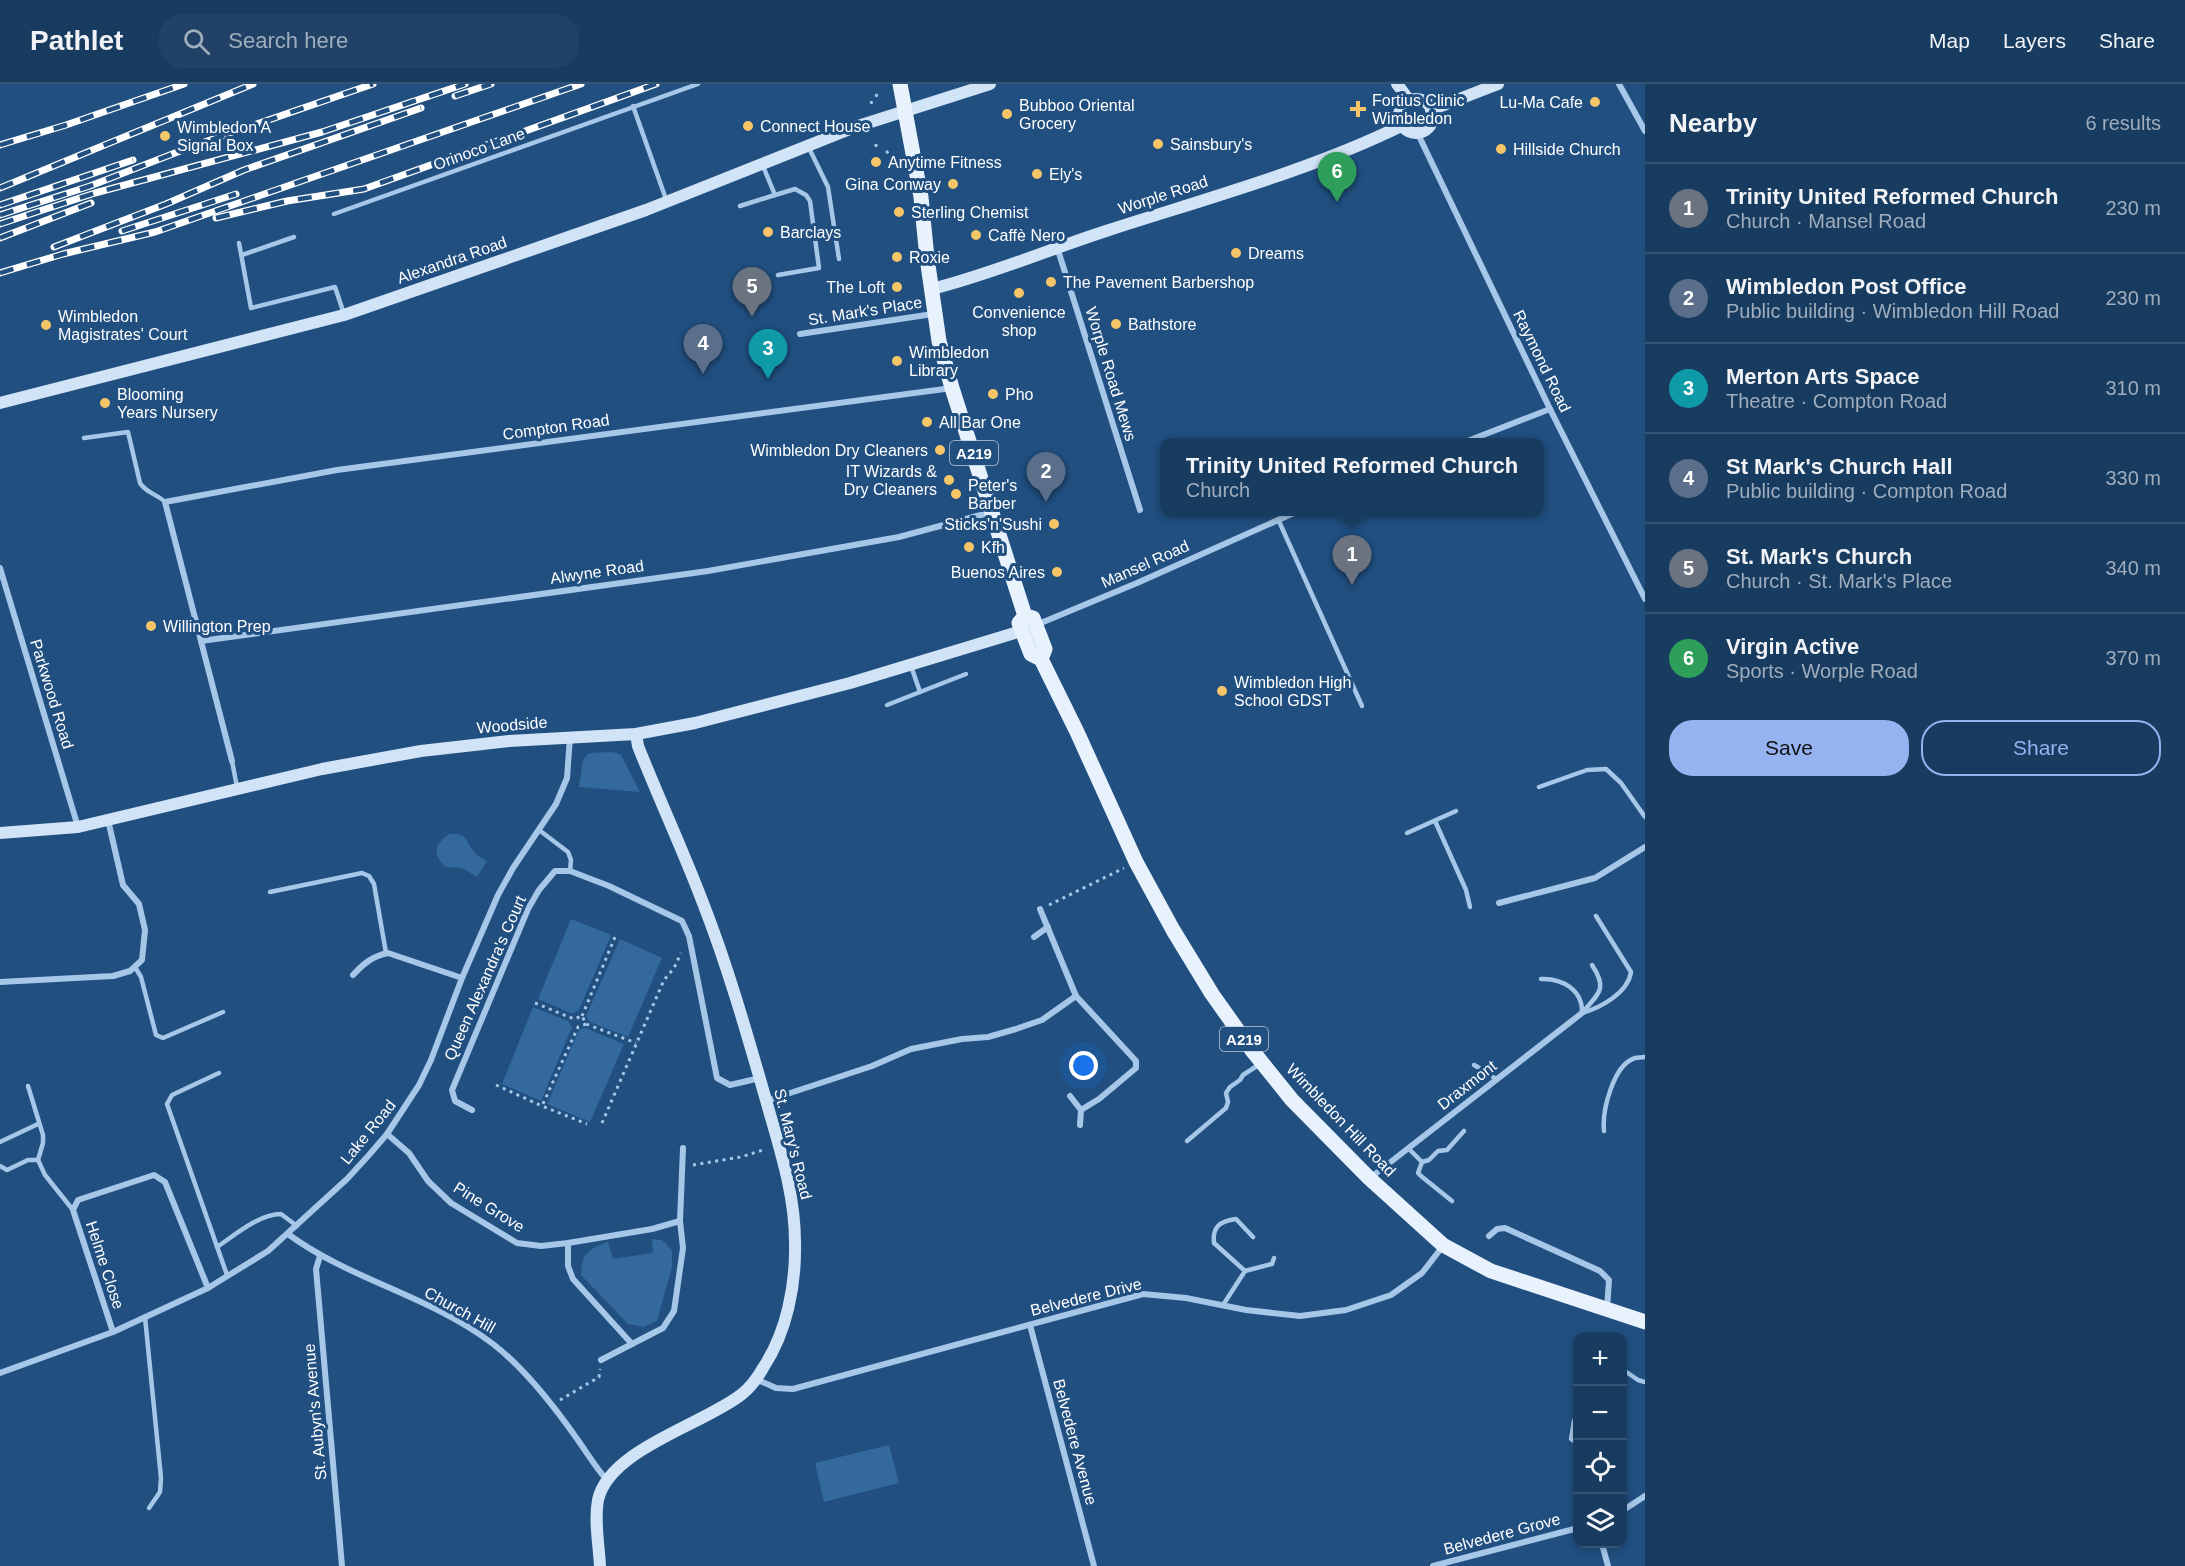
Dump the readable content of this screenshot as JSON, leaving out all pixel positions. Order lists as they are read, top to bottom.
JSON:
{
  "streets": {
    "main road": ["A219", "Wimbledon Hill Road"],
    "street": [
      "Worple Road",
      "Alexandra Road",
      "St. Mark's Place",
      "Raymond Road",
      "Worple Road Mews",
      "Compton Road",
      "Mansel Road",
      "Alwyne Road",
      "Parkwood Road",
      "Woodside",
      "Queen Alexandra's Court",
      "Draxmont",
      "Lake Road",
      "St. Mary's Road",
      "Pine Grove",
      "Helme Close",
      "Belvedere Drive",
      "Church Hill",
      "St. Aubyn's Avenue",
      "Belvedere Avenue",
      "Belvedere Grove"
    ],
    "lane": ["Orinoco Lane"]
  },
  "crossings": [
    ["Worple Road", "Raymond Road"],
    ["Worple Road", "Worple Road Mews"],
    ["Worple Road", "Wimbledon Hill Road"],
    ["Alexandra Road", "A219"],
    ["Alexandra Road", "Wimbledon Hill Road"],
    ["St. Mark's Place", "Wimbledon Hill Road"],
    ["Compton Road", "Wimbledon Hill Road"],
    ["A219", "Wimbledon Hill Road"],
    ["Mansel Road", "Woodside"],
    ["Mansel Road", "Wimbledon Hill Road"],
    ["Alwyne Road", "Wimbledon Hill Road"],
    ["Parkwood Road", "Woodside"],
    ["Woodside", "Wimbledon Hill Road"],
    ["Woodside", "Lake Road"],
    ["Woodside", "St. Mary's Road"],
    ["Draxmont", "Wimbledon Hill Road"],
    ["Wimbledon Hill Road", "Belvedere Drive"],
    ["Lake Road", "Pine Grove"],
    ["Lake Road", "Helme Close"],
    ["Lake Road", "Church Hill"],
    ["St. Mary's Road", "Belvedere Drive"],
    ["St. Mary's Road", "Church Hill"],
    ["Belvedere Drive", "Belvedere Avenue"],
    ["Church Hill", "St. Aubyn's Avenue"]
  ],
  "places": {
    "other": [
      "Lu-Ma Cafe",
      "Bubboo Oriental Grocery",
      "Connect House",
      "Wimbledon A Signal Box",
      "Sainsbury's",
      "Hillside Church",
      "Anytime Fitness",
      "Ely's",
      "Gina Conway",
      "Sterling Chemist",
      "Barclays",
      "Caffè Nero",
      "Dreams",
      "Roxie",
      "The Pavement Barbershop",
      "The Loft",
      "Convenience shop",
      "Bathstore",
      "Wimbledon Magistrates' Court",
      "Wimbledon Library",
      "Pho",
      "Blooming Years Nursery",
      "All Bar One",
      "Wimbledon Dry Cleaners",
      "IT Wizards & Dry Cleaners",
      "Peter's Barber",
      "Sticks'n'Sushi",
      "Kfh",
      "Buenos Aires",
      "Willington Prep",
      "Wimbledon High School GDST"
    ],
    "health": ["Fortius Clinic Wimbledon"]
  },
  "page": {
    "header": "Pathlet",
    "search": "Search here",
    "nav": ["Map", "Layers", "Share"],
    "heading": ["Nearby", "6 results"],
    "pins": [
      "6",
      "5",
      "4",
      "3",
      "2",
      "1"
    ],
    "list": [
      {
        "mark": "1",
        "name": "Trinity United Reformed Church",
        "note": "Church · Mansel Road",
        "value": "230 m"
      },
      {
        "mark": "2",
        "name": "Wimbledon Post Office",
        "note": "Public building · Wimbledon Hill Road",
        "value": "230 m"
      },
      {
        "mark": "3",
        "name": "Merton Arts Space",
        "note": "Theatre · Compton Road",
        "value": "310 m"
      },
      {
        "mark": "4",
        "name": "St Mark's Church Hall",
        "note": "Public building · Compton Road",
        "value": "330 m"
      },
      {
        "mark": "5",
        "name": "St. Mark's Church",
        "note": "Church · St. Mark's Place",
        "value": "340 m"
      },
      {
        "mark": "6",
        "name": "Virgin Active",
        "note": "Sports · Worple Road",
        "value": "370 m"
      }
    ],
    "popup": ["Trinity United Reformed Church", "Church"],
    "buttons": ["Save", "Share"],
    "map_buttons": ["+", "−"]
  }
}
